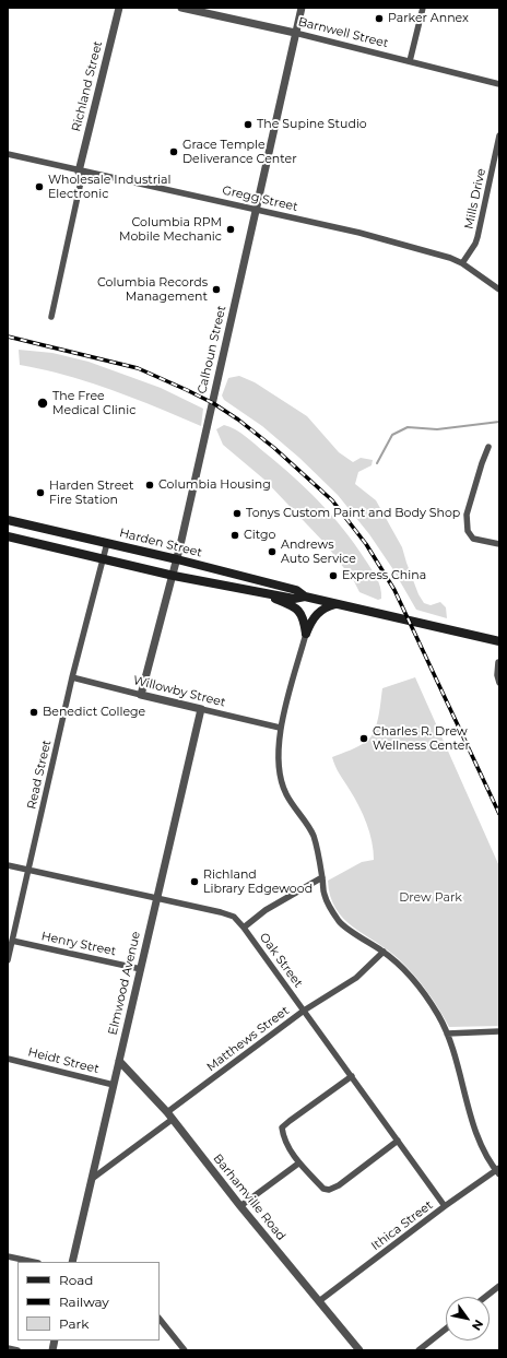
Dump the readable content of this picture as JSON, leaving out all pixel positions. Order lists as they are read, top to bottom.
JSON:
{
  "streets": {
    "main road": ["Harden Street"],
    "street": [
      "Barnwell Street",
      "Richland Street",
      "Gregg Street",
      "Mills Drive",
      "Calhoun Street",
      "Willowby Street",
      "Read Street",
      "Henry Street",
      "Oak Street",
      "Elmwood Avenue",
      "Matthews Street",
      "Heidt Street",
      "Barhamville Road",
      "Ithica Street"
    ]
  },
  "crossings": [
    ["Barnwell Street", "Calhoun Street"],
    ["Richland Street", "Gregg Street"],
    ["Gregg Street", "Mills Drive"],
    ["Gregg Street", "Calhoun Street"],
    ["Calhoun Street", "Harden Street"],
    ["Calhoun Street", "Willowby Street"],
    ["Harden Street", "Read Street"],
    ["Willowby Street", "Read Street"],
    ["Willowby Street", "Elmwood Avenue"],
    ["Read Street", "Henry Street"],
    ["Read Street", "Oak Street"],
    ["Henry Street", "Elmwood Avenue"],
    ["Oak Street", "Elmwood Avenue"],
    ["Oak Street", "Matthews Street"],
    ["Oak Street", "Ithica Street"],
    ["Elmwood Avenue", "Matthews Street"],
    ["Elmwood Avenue", "Heidt Street"],
    ["Elmwood Avenue", "Barhamville Road"],
    ["Matthews Street", "Barhamville Road"],
    ["Barhamville Road", "Ithica Street"]
  ],
  "parks": ["Drew Park"],
  "places": [
    "Parker Annex",
    "The Supine Studio",
    "Grace Temple Deliverance Center",
    "Wholesale Industrial Electronic",
    "Columbia RPM Mobile Mechanic",
    "Columbia Records Management",
    "The Free Medical Clinic",
    "Columbia Housing",
    "Harden Street Fire Station",
    "Tonys Custom Paint and Body Shop",
    "Citgo",
    "Andrews Auto Service",
    "Express China",
    "Benedict College",
    "Charles R. Drew Wellness Center",
    "Richland Library Edgewood"
  ],
  "legend": ["Road", "Railway", "Park"],
  "north": "bottom right"
}
